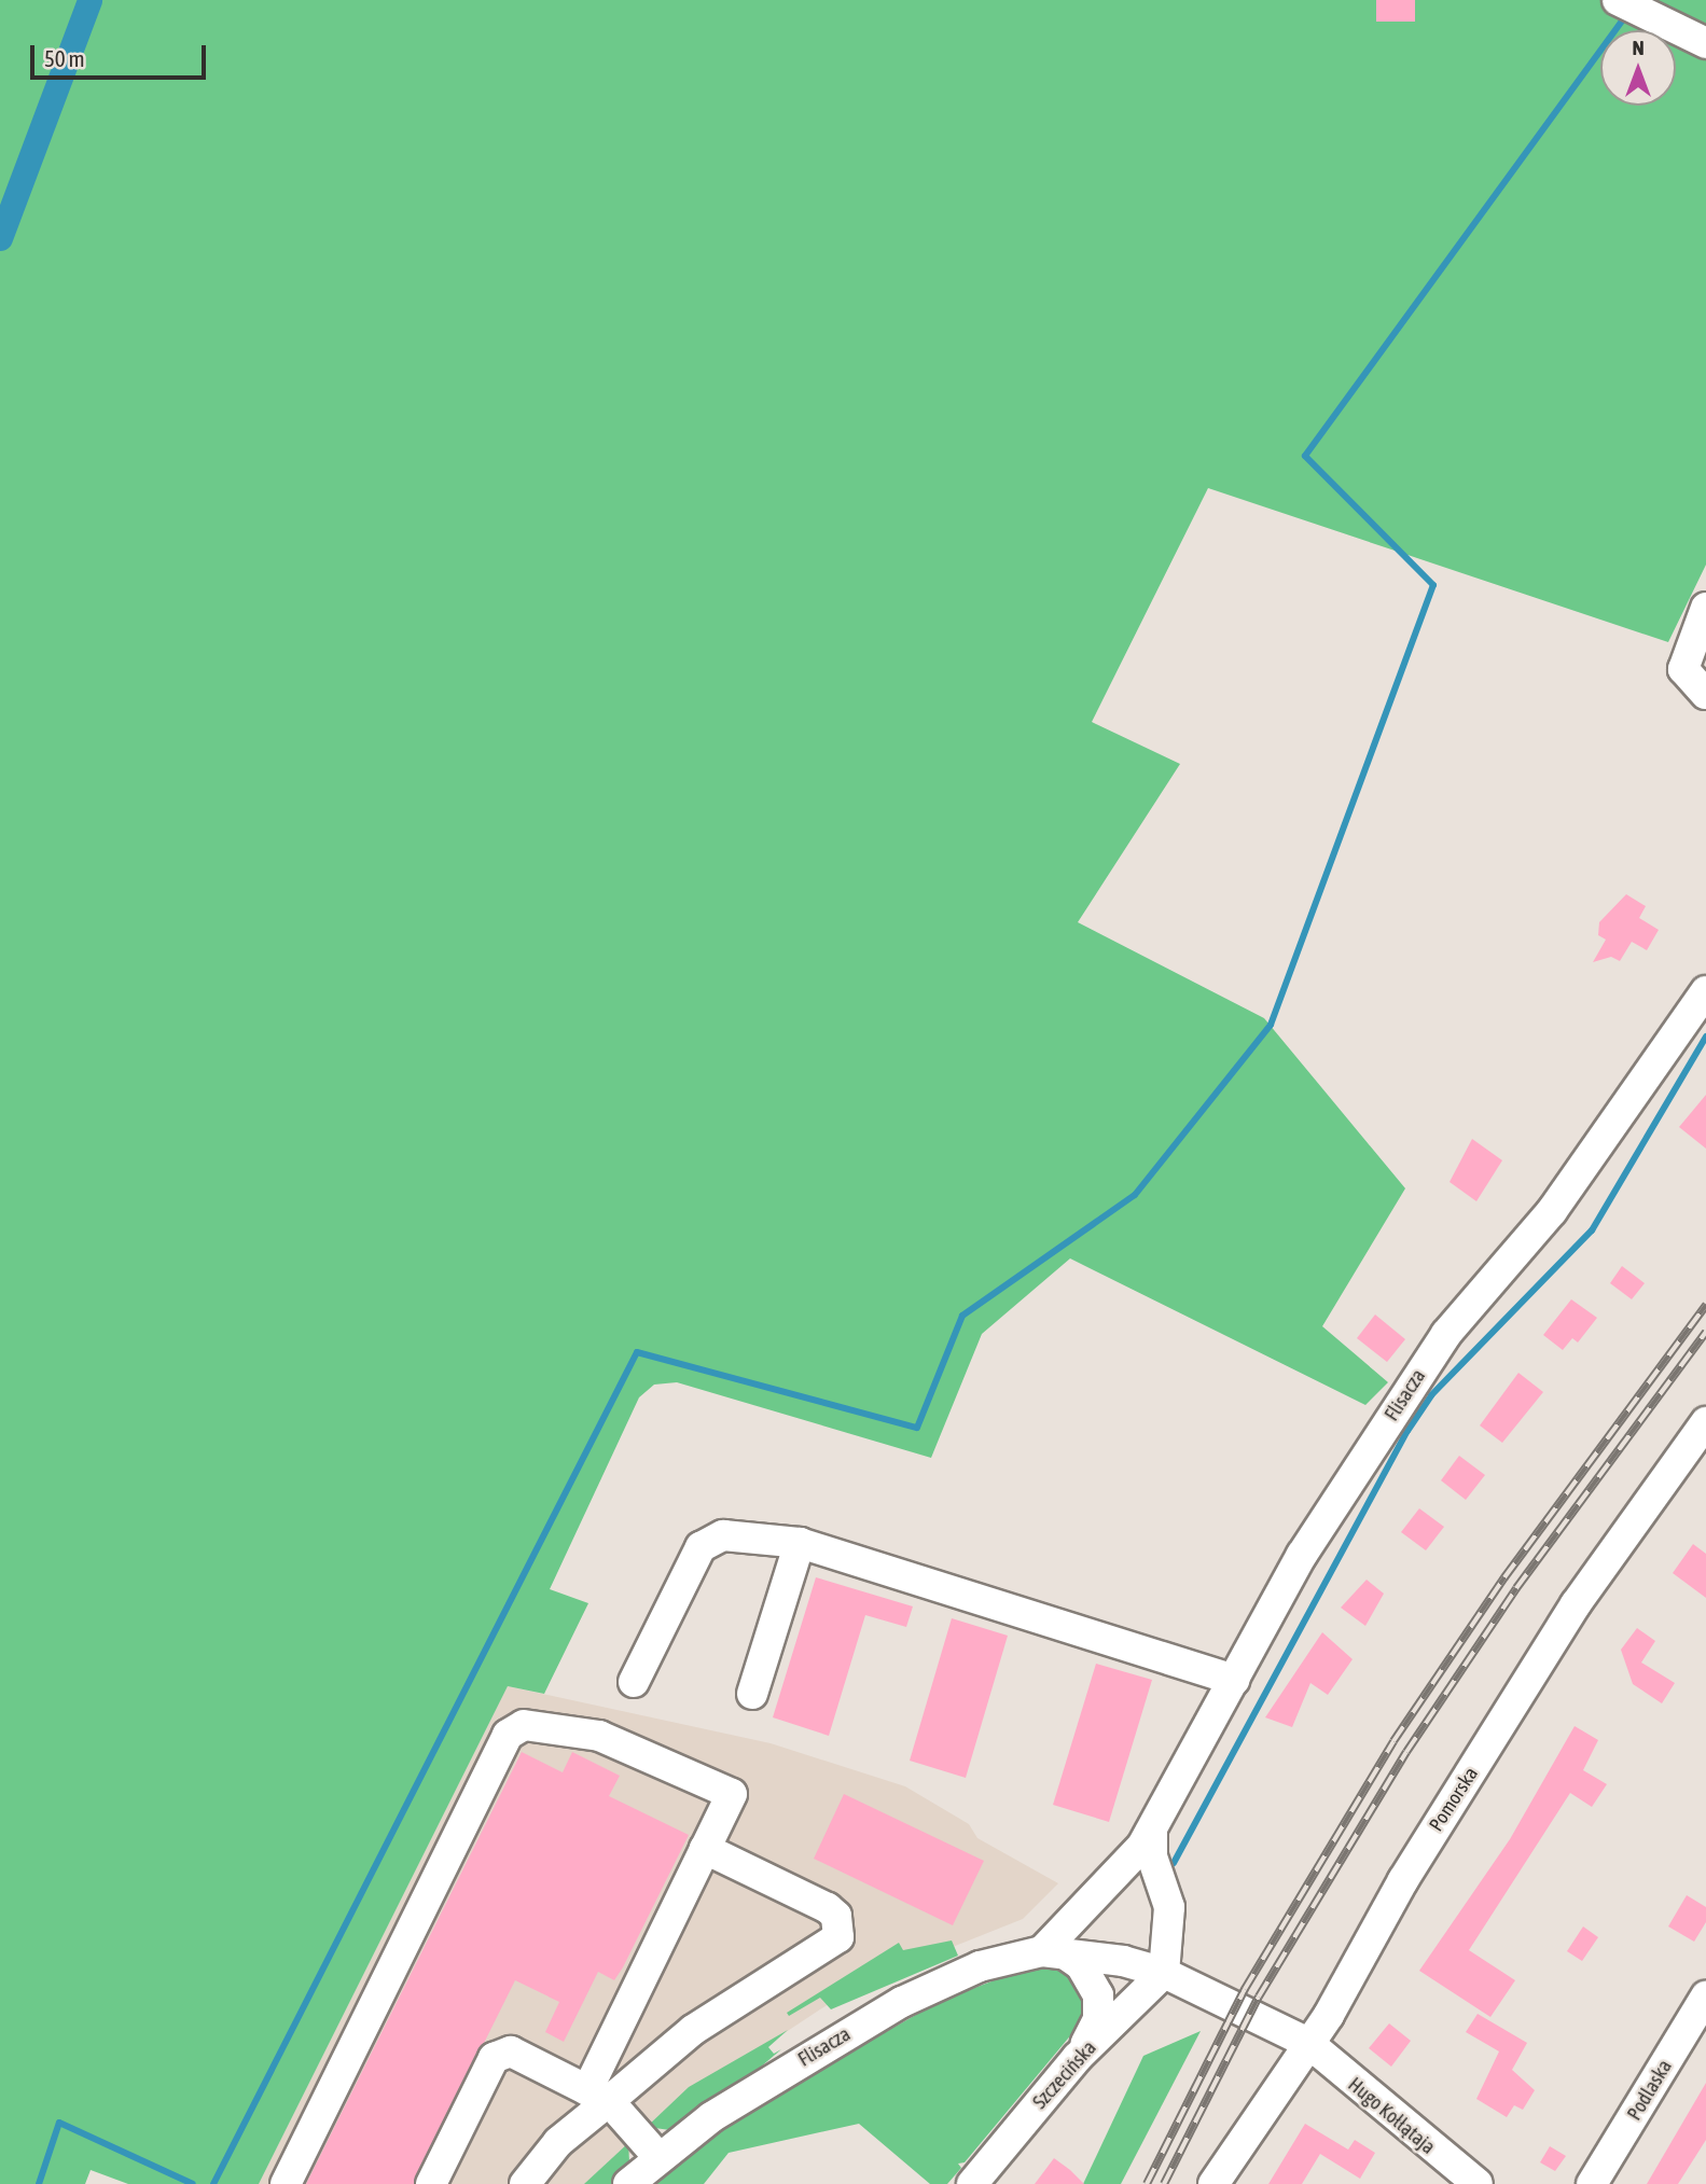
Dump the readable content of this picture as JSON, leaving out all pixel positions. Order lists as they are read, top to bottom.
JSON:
{
  "streets": {
    "street": [
      "Flisacza",
      "Pomorska",
      "Szczecińska",
      "Podlaska",
      "Hugo Kołłątaja"
    ]
  },
  "crossings": [
    ["Flisacza", "Szczecińska"],
    ["Flisacza", "Hugo Kołłątaja"],
    ["Pomorska", "Hugo Kołłątaja"],
    ["Szczecińska", "Hugo Kołłątaja"]
  ],
  "scale_bar": "50 m",
  "north": "top"
}
